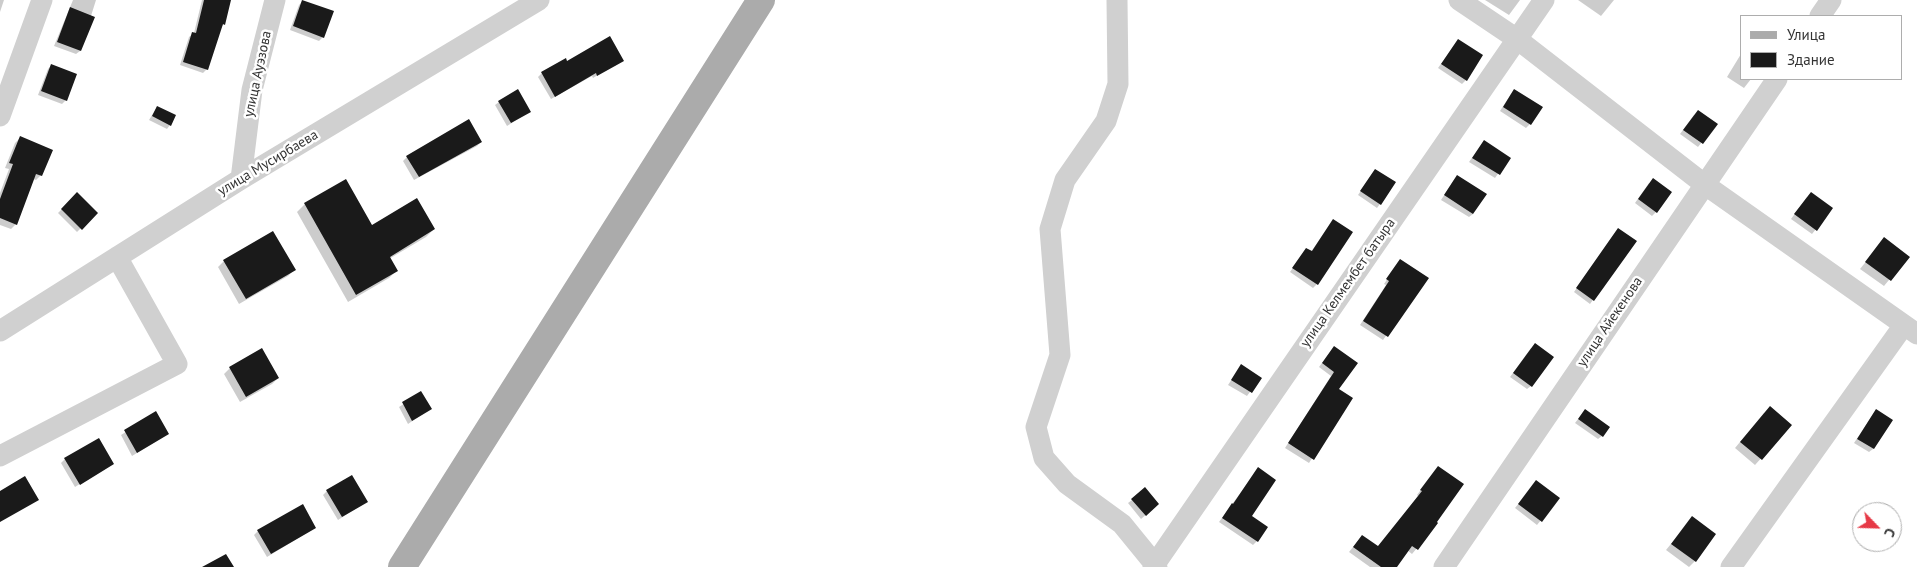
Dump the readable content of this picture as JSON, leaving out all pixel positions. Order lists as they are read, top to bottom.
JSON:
{
  "streets": {
    "street": [
      "улица Ауэзова",
      "улица Мусирбаева",
      "улица Келмембет батыра",
      "улица Айекенова"
    ]
  },
  "crossings": [
    ["улица Ауэзова", "улица Мусирбаева"]
  ],
  "legend": ["Улица", "Здание"],
  "north": "bottom right"
}
